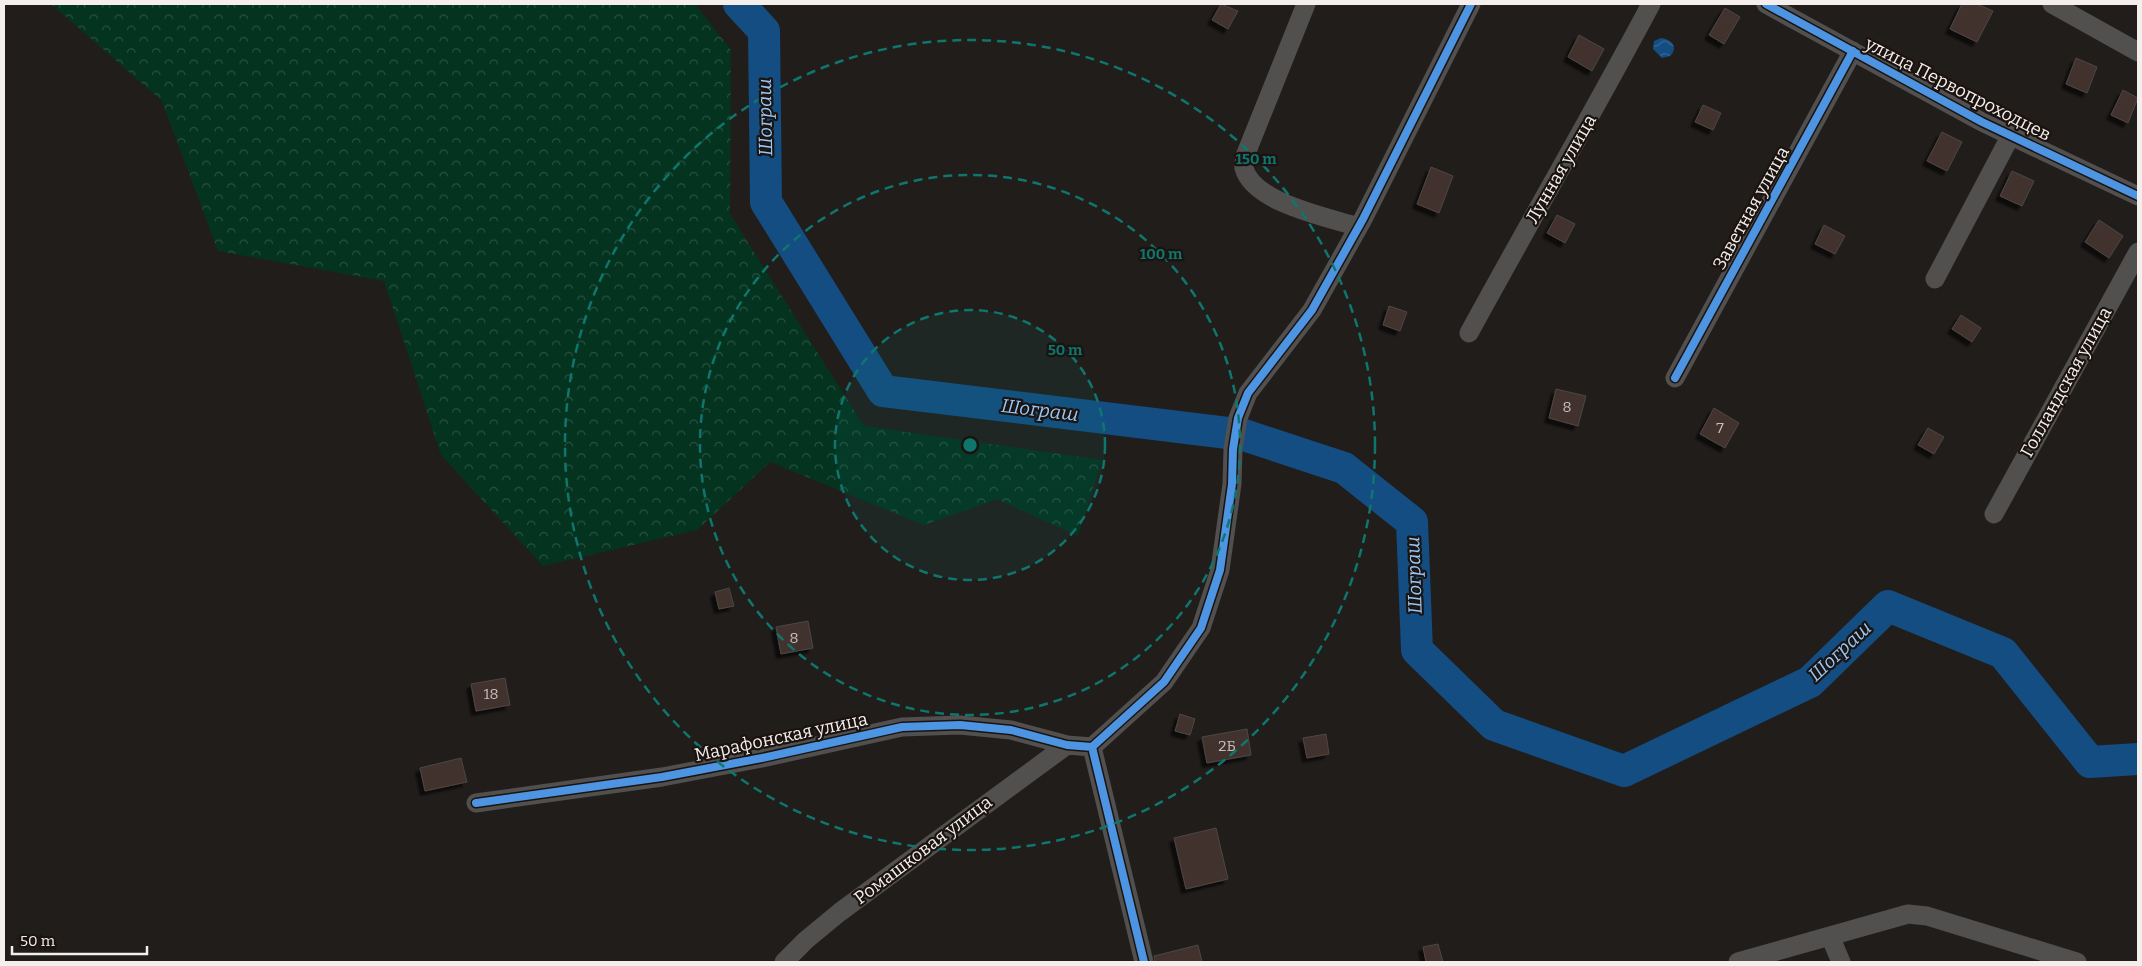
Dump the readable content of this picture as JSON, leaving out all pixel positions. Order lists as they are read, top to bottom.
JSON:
{
  "streets": {
    "street": [
      "улица Первопроходцев",
      "Лунная улица",
      "Заветная улица",
      "Голландская улица",
      "Марафонская улица",
      "Ромашковая улица"
    ]
  },
  "crossings": [
    ["улица Первопроходцев", "Заветная улица"],
    ["Марафонская улица", "Ромашковая улица"]
  ],
  "water": ["Шограш"],
  "house_numbers": [
    "8",
    "7",
    "8",
    "18",
    "2Б"
  ],
  "scale_bar": "50 m",
  "rings": ["150 m", "100 m", "50 m"]
}
